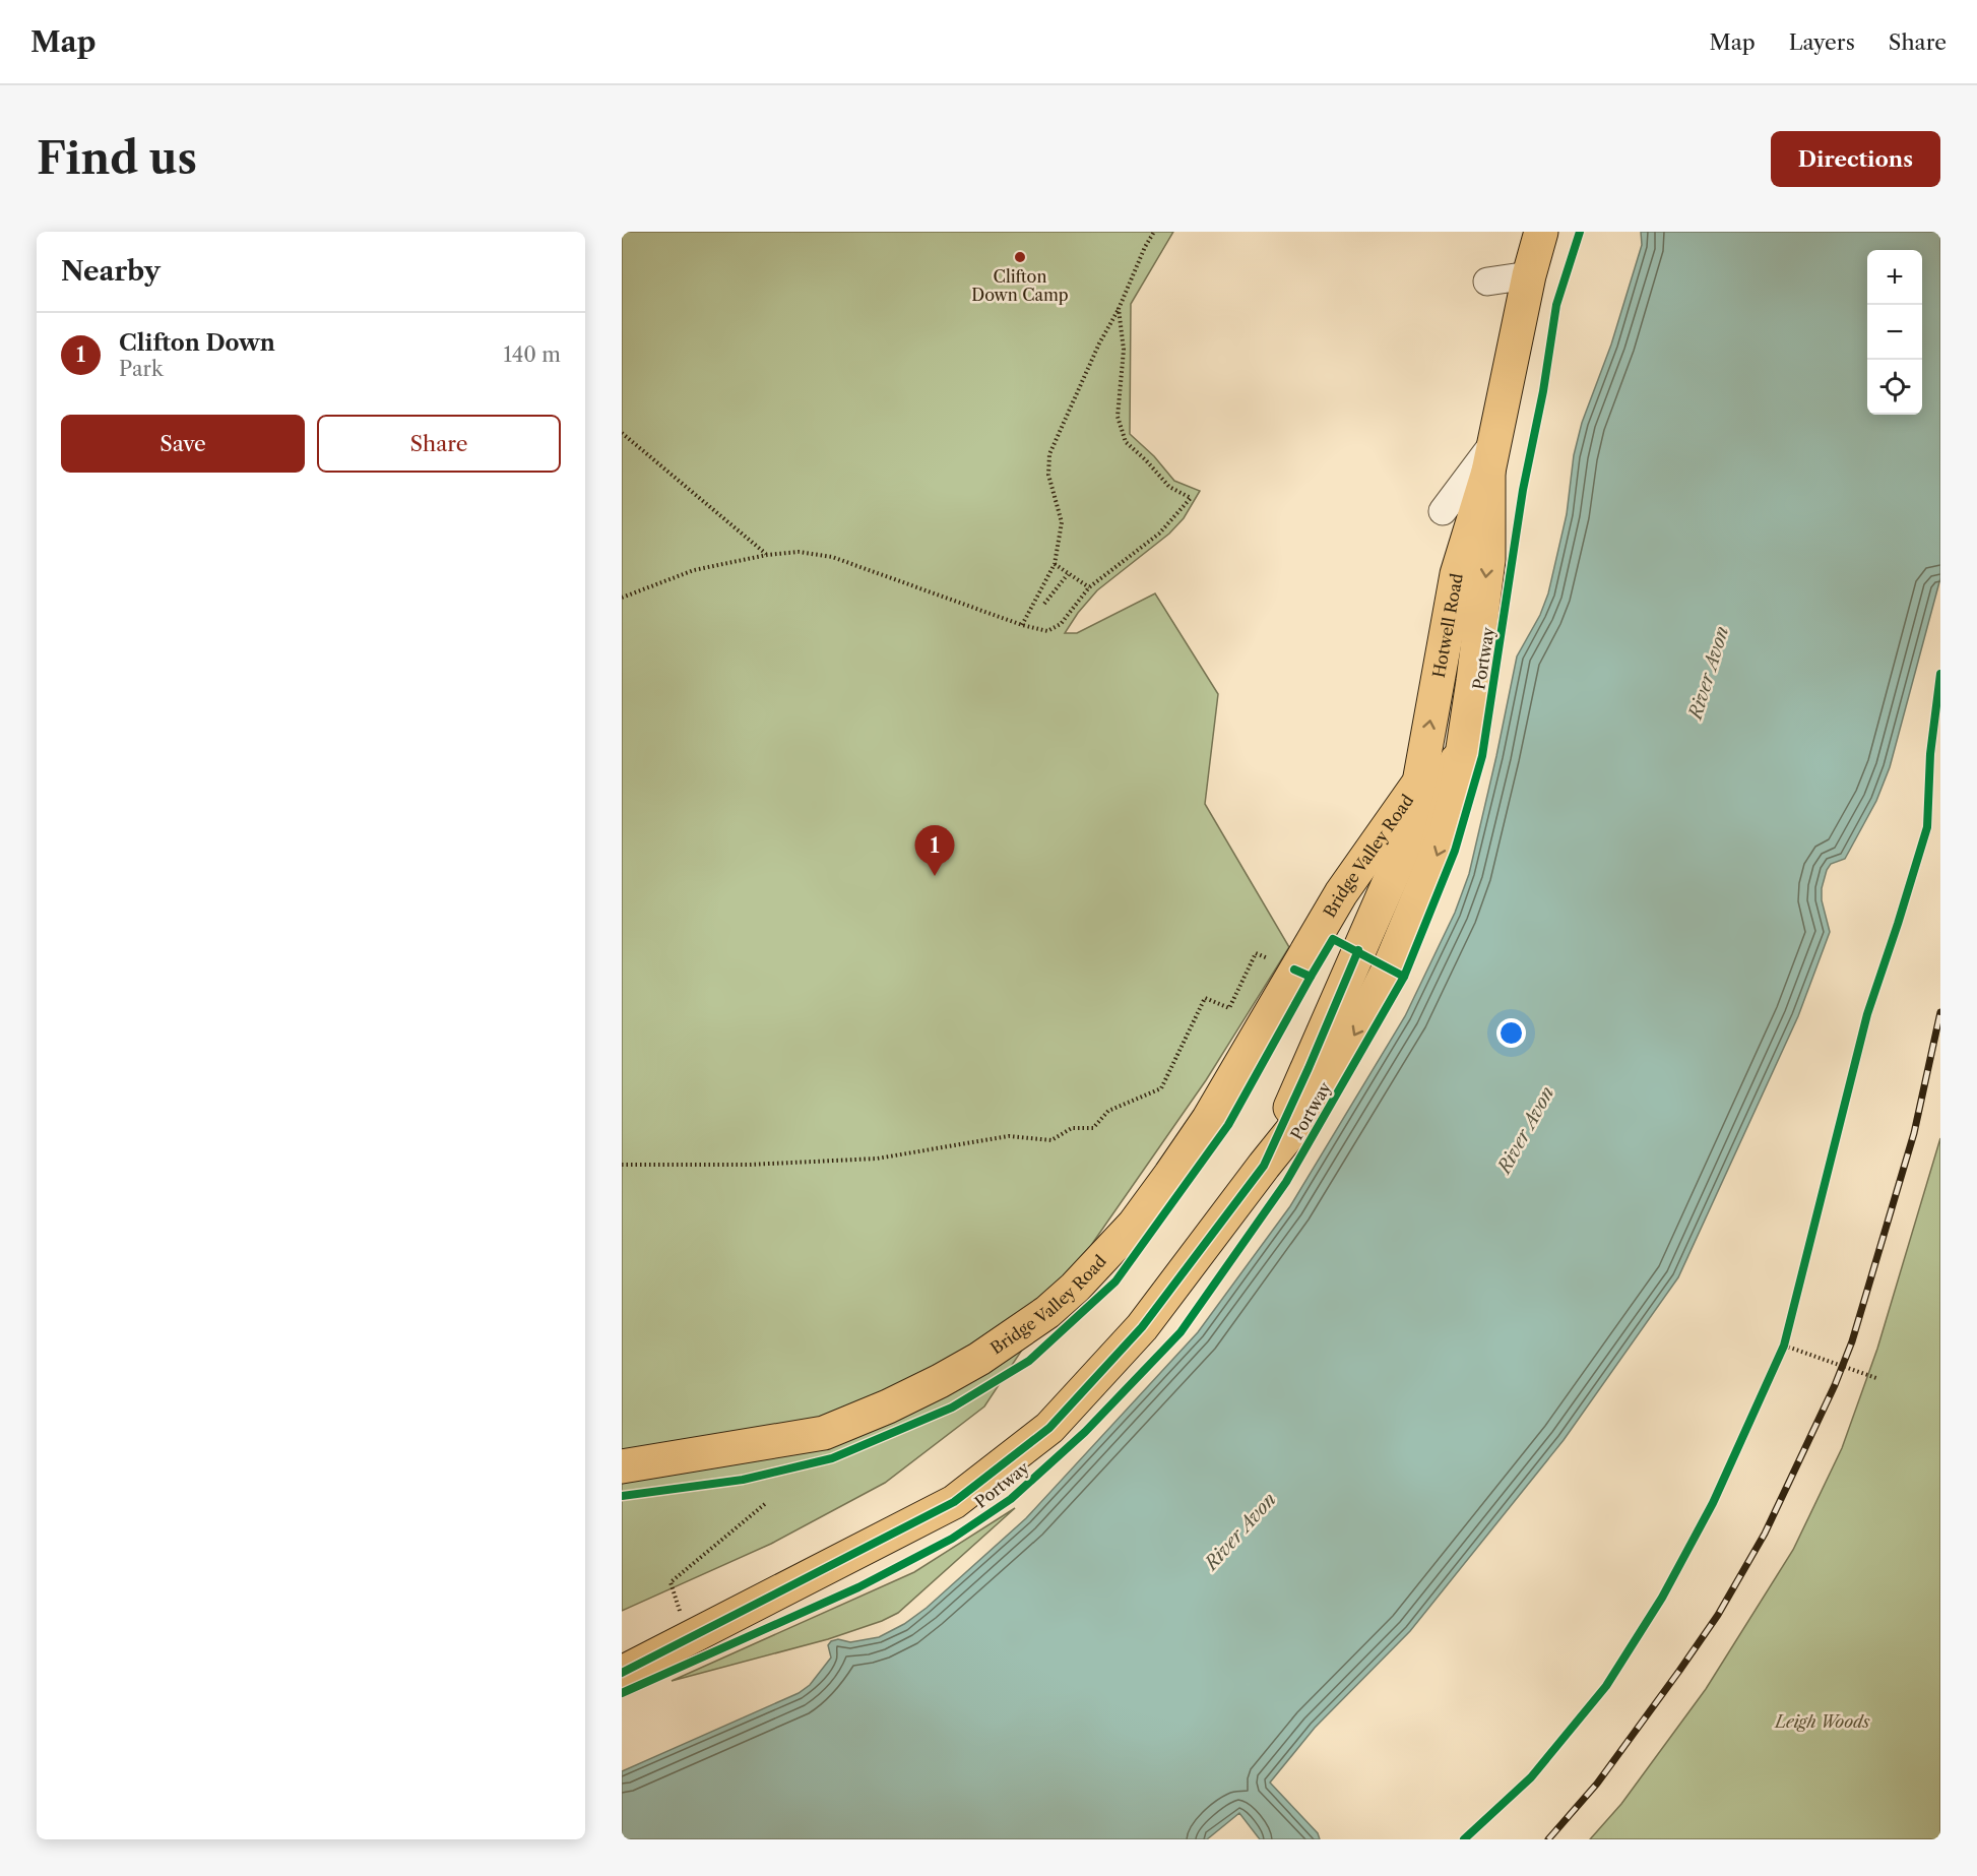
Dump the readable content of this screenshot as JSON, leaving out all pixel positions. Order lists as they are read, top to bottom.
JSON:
{
  "streets": {
    "main road": ["Hotwell Road", "Portway", "Bridge Valley Road"]
  },
  "crossings": [
    ["Hotwell Road", "Portway"],
    ["Hotwell Road", "Bridge Valley Road"],
    ["Portway", "Bridge Valley Road"]
  ],
  "water": ["River Avon"],
  "parks": ["Leigh Woods"],
  "places": ["Clifton Down Camp"],
  "page": {
    "header": "Map",
    "nav": ["Map", "Layers", "Share"],
    "buttons": [
      "Directions",
      ["Save", "Share"]
    ],
    "title": "Find us",
    "heading": "Nearby",
    "map_buttons": ["+", "−"],
    "list": [
      {
        "mark": "1",
        "name": "Clifton Down",
        "note": "Park",
        "value": "140 m"
      }
    ],
    "pins": "1"
  }
}
